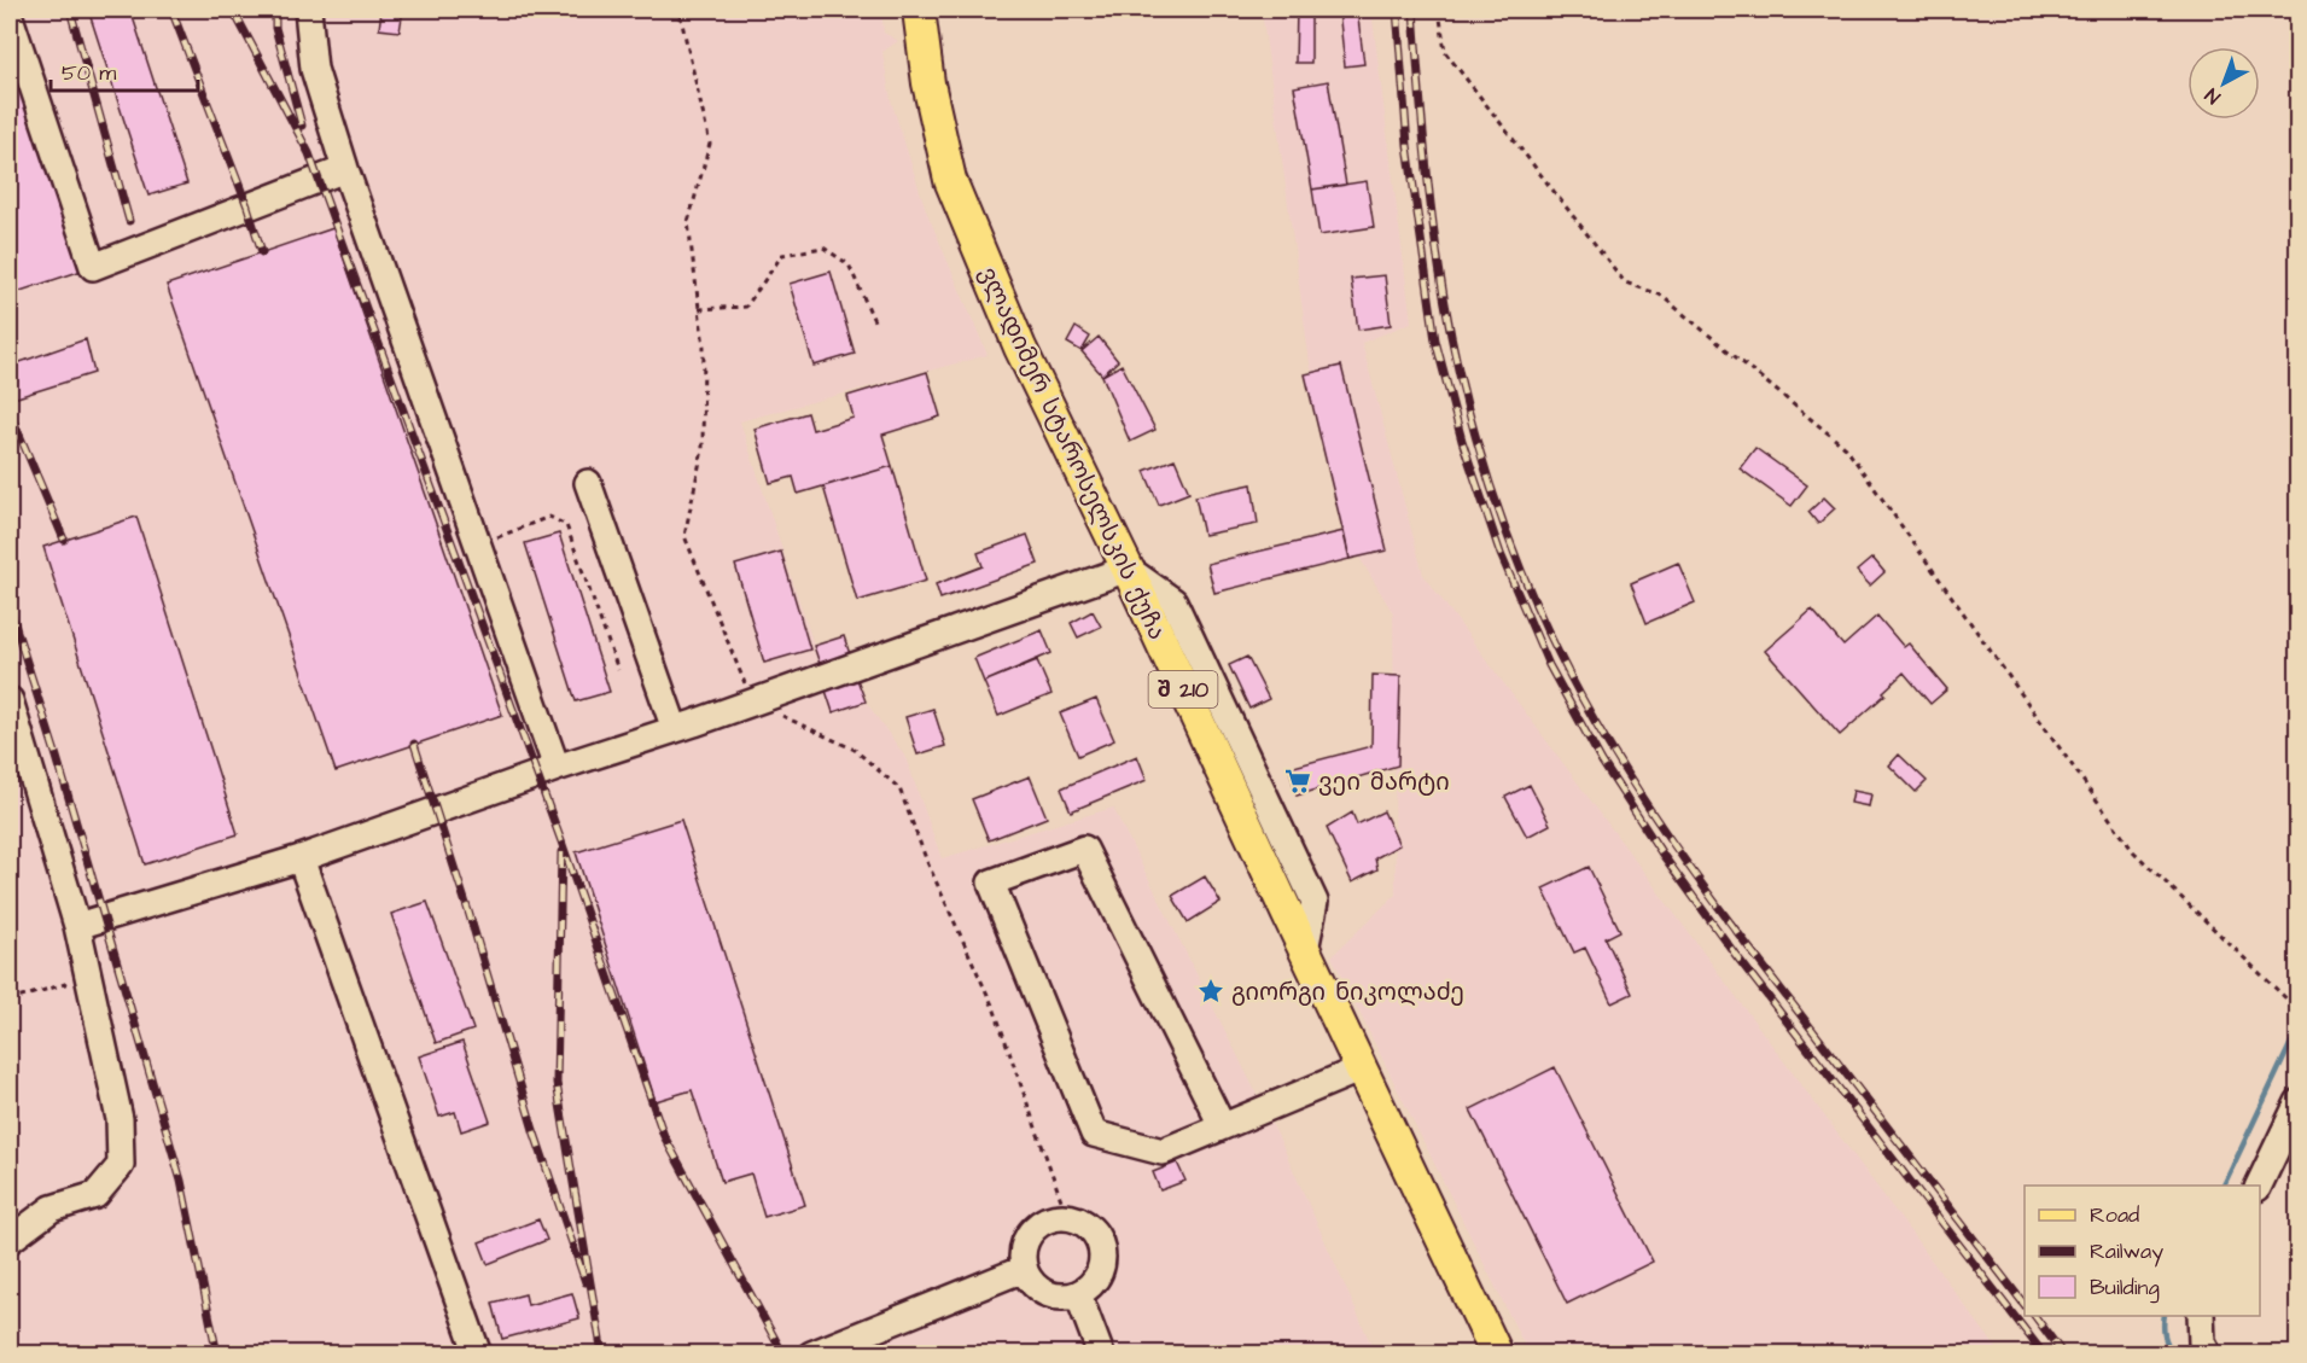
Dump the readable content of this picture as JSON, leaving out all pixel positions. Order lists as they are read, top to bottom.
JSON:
{
  "streets": {
    "main road": ["ვლადიმერ სტაროსელსკის ქუჩა", "შ 210"]
  },
  "places": {
    "supermarket": ["ვეი მარტი"],
    "place": ["გიორგი ნიკოლაძე"]
  },
  "legend": ["Road", "Railway", "Building"],
  "scale_bar": "50 m",
  "north": "bottom left"
}
